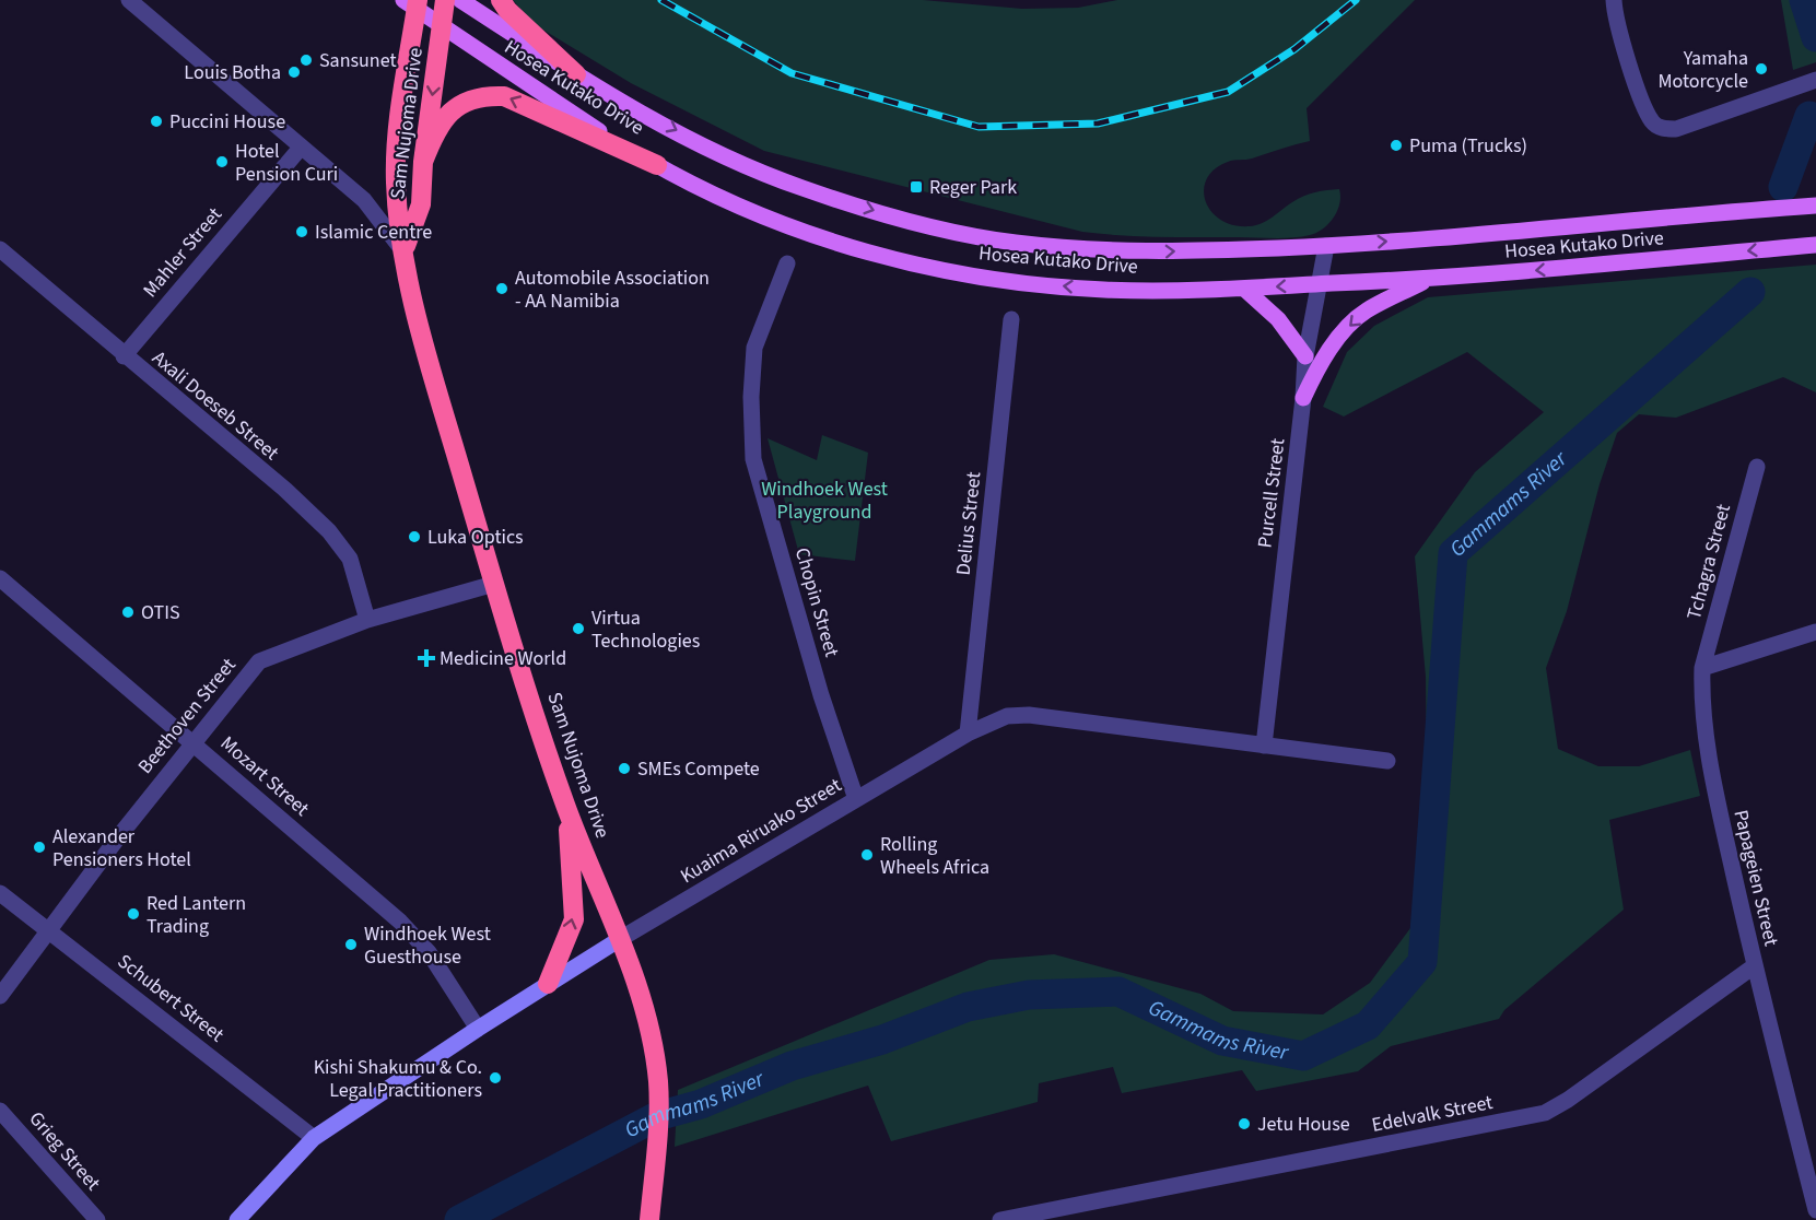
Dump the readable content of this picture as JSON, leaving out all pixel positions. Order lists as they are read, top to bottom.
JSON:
{
  "streets": {
    "highway": ["Sam Nujoma Drive"],
    "main road": ["Hosea Kutako Drive"],
    "street": [
      "Mahler Street",
      "Axali Doeseb Street",
      "Purcell Street",
      "Delius Street",
      "Tchagra Street",
      "Chopin Street",
      "Beethoven Street",
      "Mozart Street",
      "Kuaima Riruako Street",
      "Papageien Street",
      "Schubert Street",
      "Edelvalk Street",
      "Grieg Street"
    ]
  },
  "crossings": [
    ["Hosea Kutako Drive", "Sam Nujoma Drive"],
    ["Hosea Kutako Drive", "Purcell Street"],
    ["Sam Nujoma Drive", "Beethoven Street"],
    ["Sam Nujoma Drive", "Kuaima Riruako Street"],
    ["Mahler Street", "Axali Doeseb Street"],
    ["Axali Doeseb Street", "Beethoven Street"],
    ["Purcell Street", "Kuaima Riruako Street"],
    ["Delius Street", "Kuaima Riruako Street"],
    ["Tchagra Street", "Papageien Street"],
    ["Chopin Street", "Kuaima Riruako Street"],
    ["Beethoven Street", "Mozart Street"],
    ["Beethoven Street", "Schubert Street"],
    ["Mozart Street", "Kuaima Riruako Street"],
    ["Kuaima Riruako Street", "Schubert Street"],
    ["Papageien Street", "Edelvalk Street"]
  ],
  "water": ["Gammams River"],
  "parks": ["Windhoek West Playground"],
  "places": {
    "other": [
      "Sansunet",
      "Yamaha Motorcycle",
      "Louis Botha",
      "Puccini House",
      "Puma (Trucks)",
      "Hotel Pension Curi",
      "Islamic Centre",
      "Automobile Association - AA Namibia",
      "Luka Optics",
      "OTIS",
      "Virtua Technologies",
      "SMEs Compete",
      "Alexander Pensioners Hotel",
      "Rolling Wheels Africa",
      "Red Lantern Trading",
      "Windhoek West Guesthouse",
      "Kishi Shakumu & Co. Legal Practitioners",
      "Jetu House"
    ],
    "transit": ["Reger Park"],
    "health": ["Medicine World"]
  }
}
